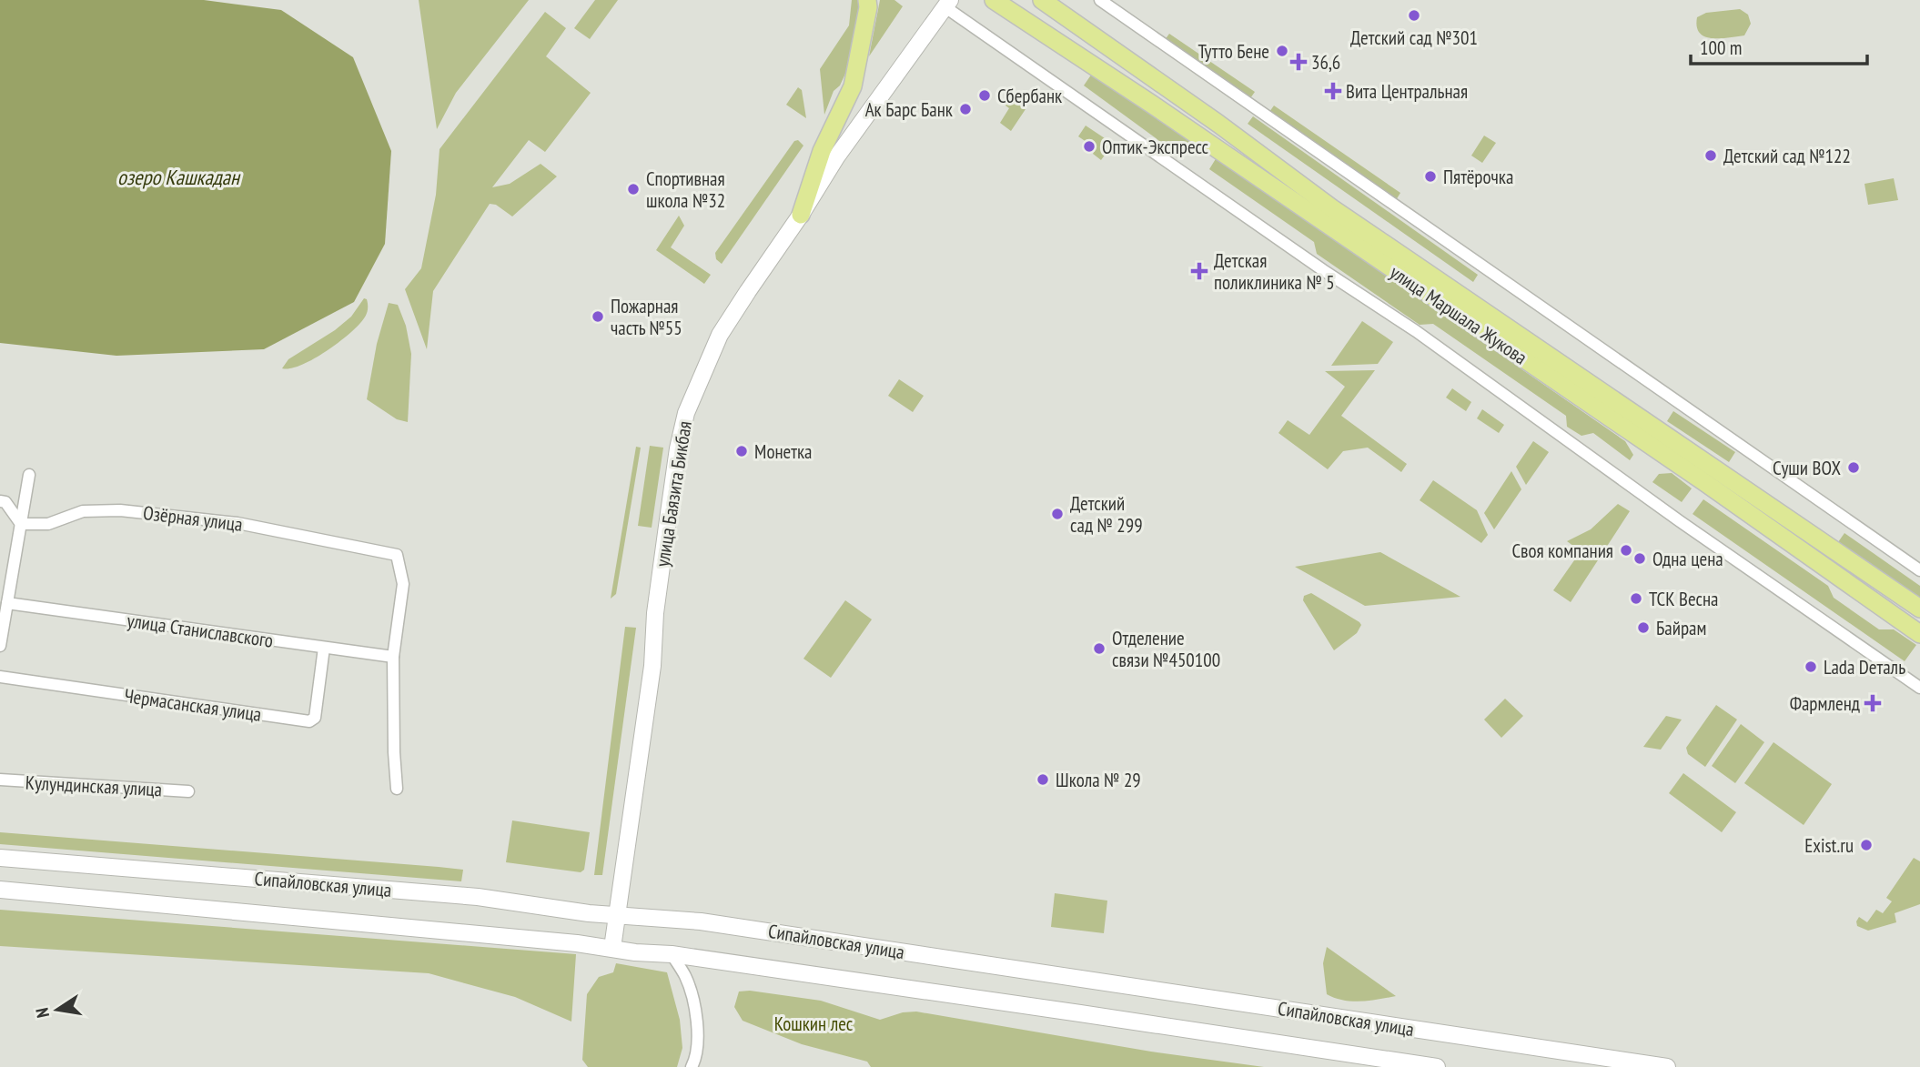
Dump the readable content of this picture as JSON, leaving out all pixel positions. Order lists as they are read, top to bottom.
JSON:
{
  "streets": {
    "main road": ["улица Маршала Жукова", "улица Баязита Бикбая", "Сипайловская улица"],
    "street": [
      "Озёрная улица",
      "улица Станиславского",
      "Чермасанская улица",
      "Кулундинская улица"
    ]
  },
  "crossings": [
    ["улица Баязита Бикбая", "Сипайловская улица"],
    ["Озёрная улица", "улица Станиславского"],
    ["улица Станиславского", "Чермасанская улица"]
  ],
  "water": ["озеро Кашкадан"],
  "parks": ["Кошкин лес"],
  "places": {
    "other": [
      "Детский сад №301",
      "Тутто Бене",
      "Сбербанк",
      "Ак Барс Банк",
      "Оптик-Экспресс",
      "Детский сад №122",
      "Пятёрочка",
      "Спортивная школа №32",
      "Пожарная часть №55",
      "Монетка",
      "Суши BOX",
      "Детский сад № 299",
      "Своя компания",
      "Одна цена",
      "ТСК Весна",
      "Байрам",
      "Отделение связи №450100",
      "Lada Dеталь",
      "Школа № 29",
      "Exist.ru"
    ],
    "health": [
      "36,6",
      "Вита Центральная",
      "Детская поликлиника № 5",
      "Фармленд"
    ]
  },
  "scale_bar": "100 m",
  "north": "left"
}
